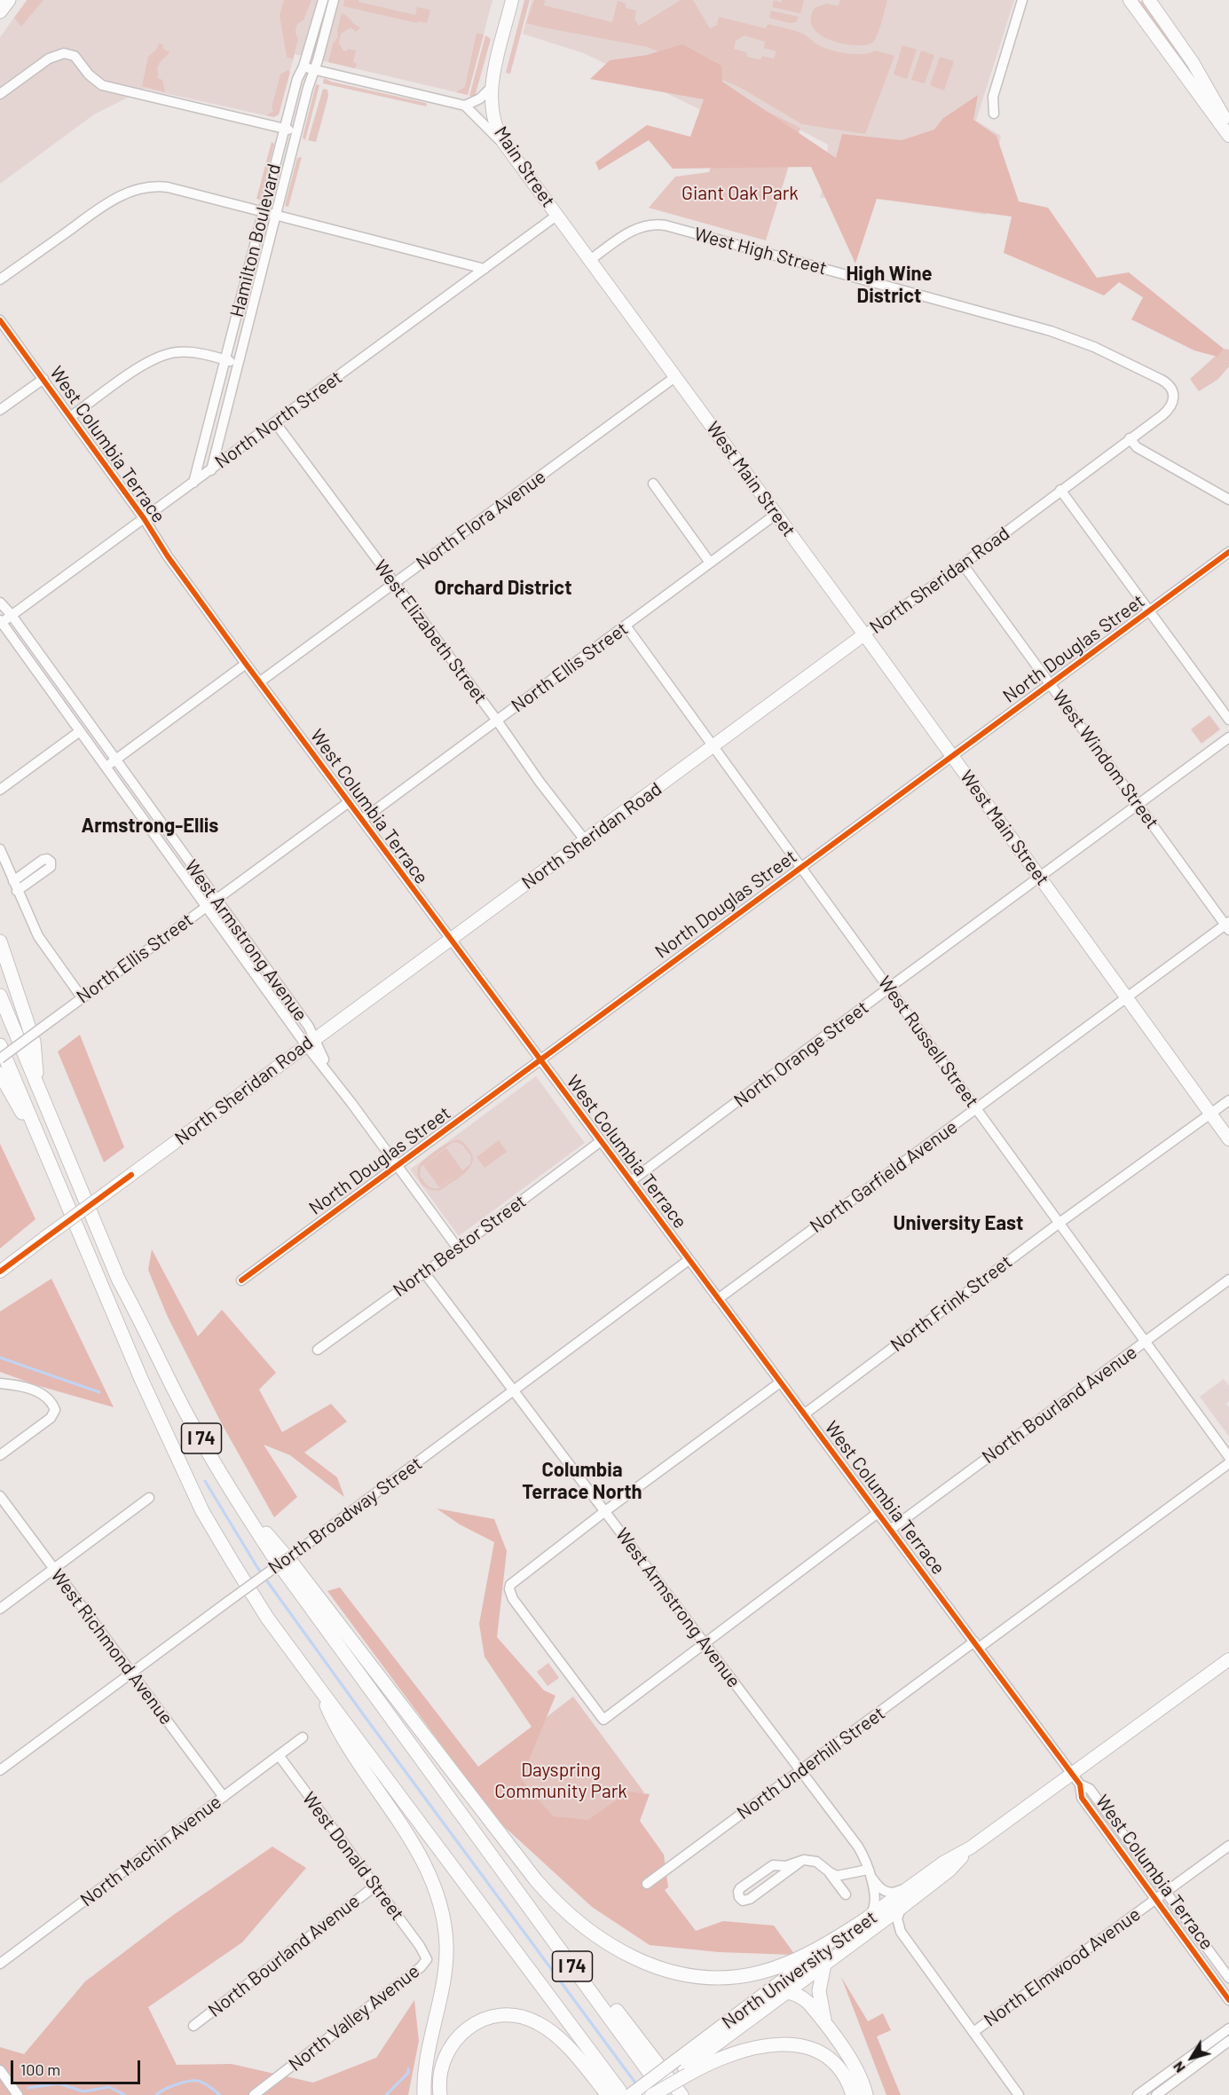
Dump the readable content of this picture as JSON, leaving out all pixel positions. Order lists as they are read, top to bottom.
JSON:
{
  "streets": {
    "highway": ["I 74"],
    "main road": [
      "Main Street",
      "West Main Street",
      "North Sheridan Road",
      "North University Street"
    ],
    "street": [
      "Hamilton Boulevard",
      "West High Street",
      "North North Street",
      "West Columbia Terrace",
      "North Flora Avenue",
      "West Elizabeth Street",
      "North Douglas Street",
      "North Ellis Street",
      "West Windom Street",
      "West Armstrong Avenue",
      "West Russell Street",
      "North Orange Street",
      "North Garfield Avenue",
      "North Bestor Street",
      "North Frink Street",
      "North Bourland Avenue",
      "North Broadway Street",
      "West Richmond Avenue",
      "North Underhill Street",
      "North Machin Avenue",
      "West Donald Street",
      "North Elmwood Avenue",
      "North Valley Avenue"
    ]
  },
  "crossings": [
    ["Main Street", "West High Street"],
    ["Main Street", "North North Street"],
    ["Main Street", "West Main Street"],
    ["Hamilton Boulevard", "North North Street"],
    ["West High Street", "West Main Street"],
    ["West High Street", "North Sheridan Road"],
    ["North North Street", "West Columbia Terrace"],
    ["North North Street", "West Elizabeth Street"],
    ["North North Street", "West Armstrong Avenue"],
    ["West Columbia Terrace", "North Flora Avenue"],
    ["West Columbia Terrace", "North Sheridan Road"],
    ["West Columbia Terrace", "North Douglas Street"],
    ["West Columbia Terrace", "North Ellis Street"],
    ["West Columbia Terrace", "North Orange Street"],
    ["West Columbia Terrace", "North Garfield Avenue"],
    ["West Columbia Terrace", "North Bestor Street"],
    ["West Columbia Terrace", "North Frink Street"],
    ["West Columbia Terrace", "North Bourland Avenue"],
    ["West Columbia Terrace", "North Broadway Street"],
    ["West Columbia Terrace", "North Underhill Street"],
    ["West Columbia Terrace", "North Elmwood Avenue"],
    ["West Columbia Terrace", "North University Street"],
    ["West Main Street", "North Flora Avenue"],
    ["West Main Street", "North Sheridan Road"],
    ["West Main Street", "North Douglas Street"],
    ["West Main Street", "North Ellis Street"],
    ["West Main Street", "North Orange Street"],
    ["West Main Street", "North Garfield Avenue"],
    ["West Main Street", "North Frink Street"],
    ["North Flora Avenue", "West Elizabeth Street"],
    ["North Sheridan Road", "West Elizabeth Street"],
    ["North Sheridan Road", "West Windom Street"],
    ["North Sheridan Road", "West Armstrong Avenue"],
    ["North Sheridan Road", "West Russell Street"],
    ["West Elizabeth Street", "North Ellis Street"],
    ["North Douglas Street", "West Windom Street"],
    ["North Douglas Street", "West Armstrong Avenue"],
    ["North Douglas Street", "West Russell Street"],
    ["North Ellis Street", "West Armstrong Avenue"],
    ["North Ellis Street", "West Russell Street"],
    ["West Windom Street", "North Orange Street"],
    ["West Windom Street", "North Garfield Avenue"],
    ["West Armstrong Avenue", "North Bestor Street"],
    ["West Armstrong Avenue", "North Broadway Street"],
    ["West Armstrong Avenue", "North Underhill Street"],
    ["West Armstrong Avenue", "North University Street"],
    ["West Russell Street", "North Orange Street"],
    ["West Russell Street", "North Garfield Avenue"],
    ["West Russell Street", "North Frink Street"],
    ["West Russell Street", "North Bourland Avenue"],
    ["North Bourland Avenue", "West Donald Street"],
    ["North Broadway Street", "West Richmond Avenue"],
    ["West Richmond Avenue", "North Machin Avenue"],
    ["North Machin Avenue", "West Donald Street"],
    ["West Donald Street", "North Valley Avenue"]
  ],
  "districts": [
    "High Wine District",
    "Orchard District",
    "Armstrong-Ellis",
    "University East",
    "Columbia Terrace North"
  ],
  "parks": ["Giant Oak Park", "Dayspring Community Park"],
  "scale_bar": "100 m",
  "north": "bottom left"
}
